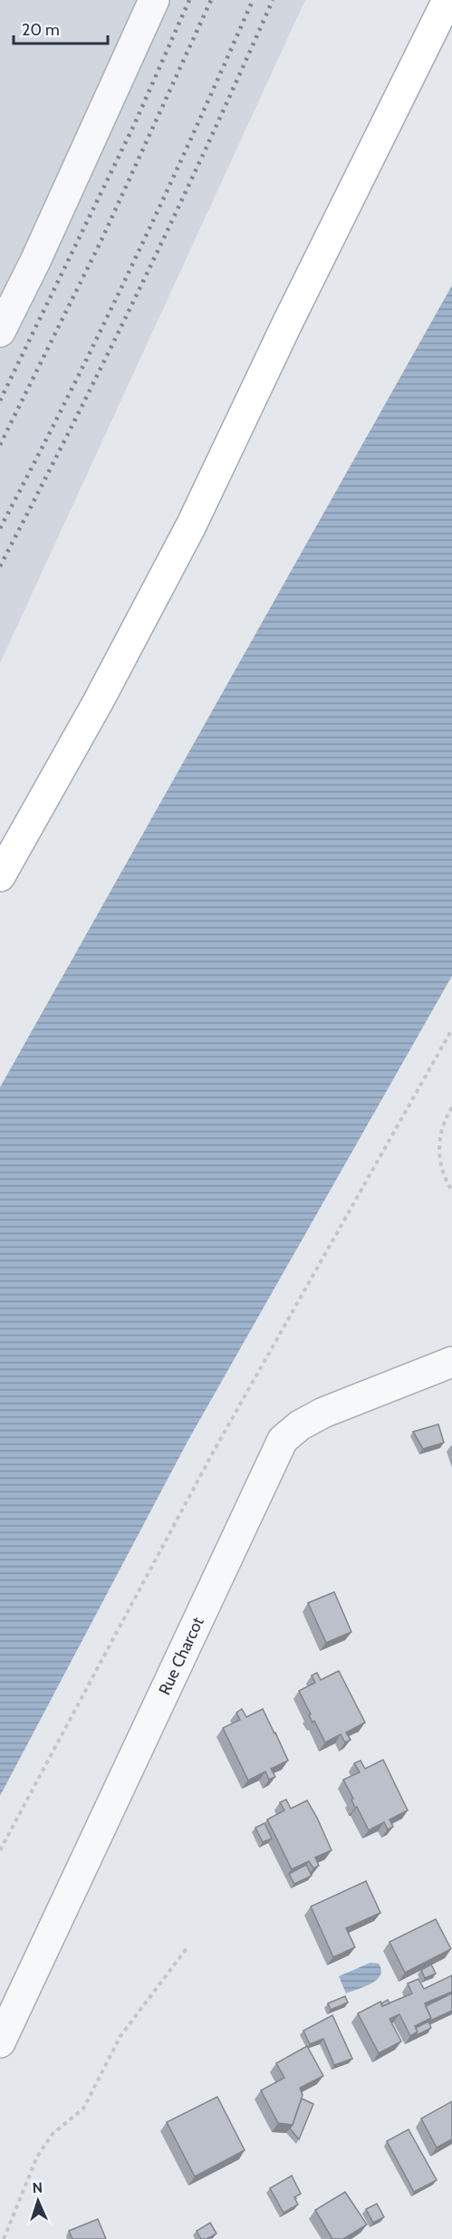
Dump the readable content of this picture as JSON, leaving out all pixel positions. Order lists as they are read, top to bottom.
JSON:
{
  "streets": {
    "street": ["Rue Charcot"]
  },
  "scale_bar": "20 m",
  "north": "top"
}
